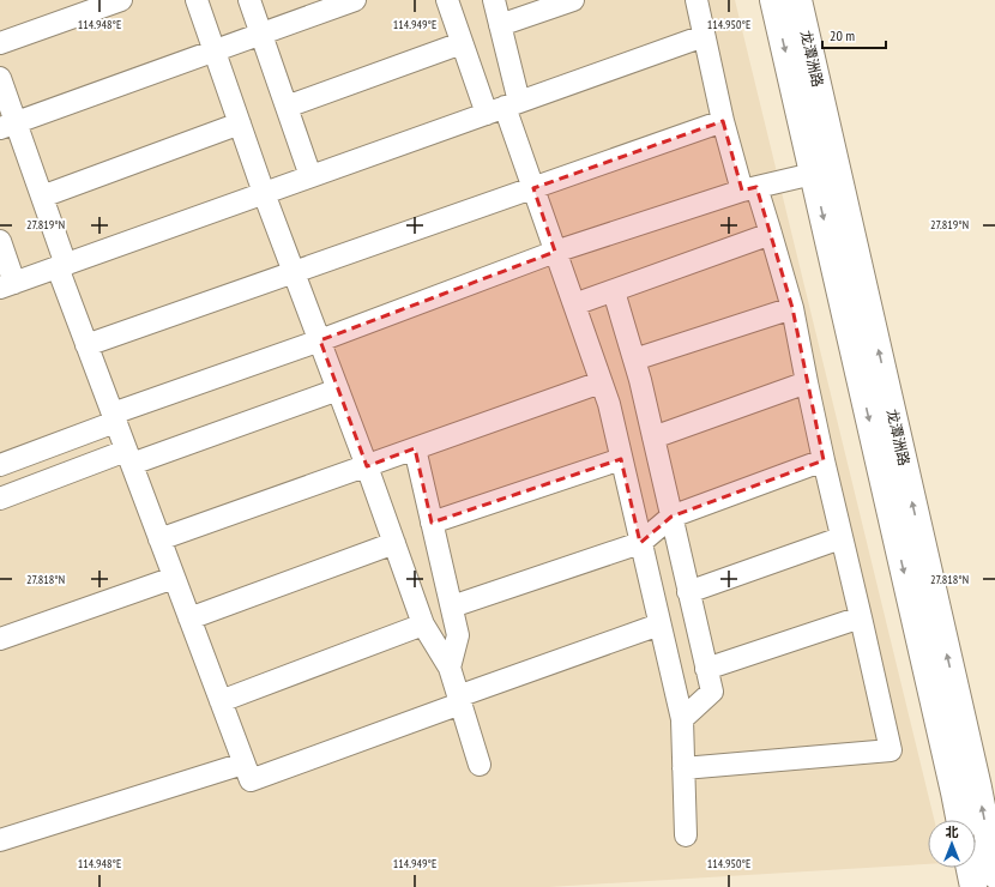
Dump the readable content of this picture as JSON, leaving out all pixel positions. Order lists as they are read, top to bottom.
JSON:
{
  "streets": {
    "main road": ["龙潭洲路"]
  },
  "scale_bar": "20 m",
  "north": "top",
  "coordinates": [
    "114.948°E",
    "114.949°E",
    "114.950°E",
    "27.819°N",
    "27.818°N"
  ]
}
